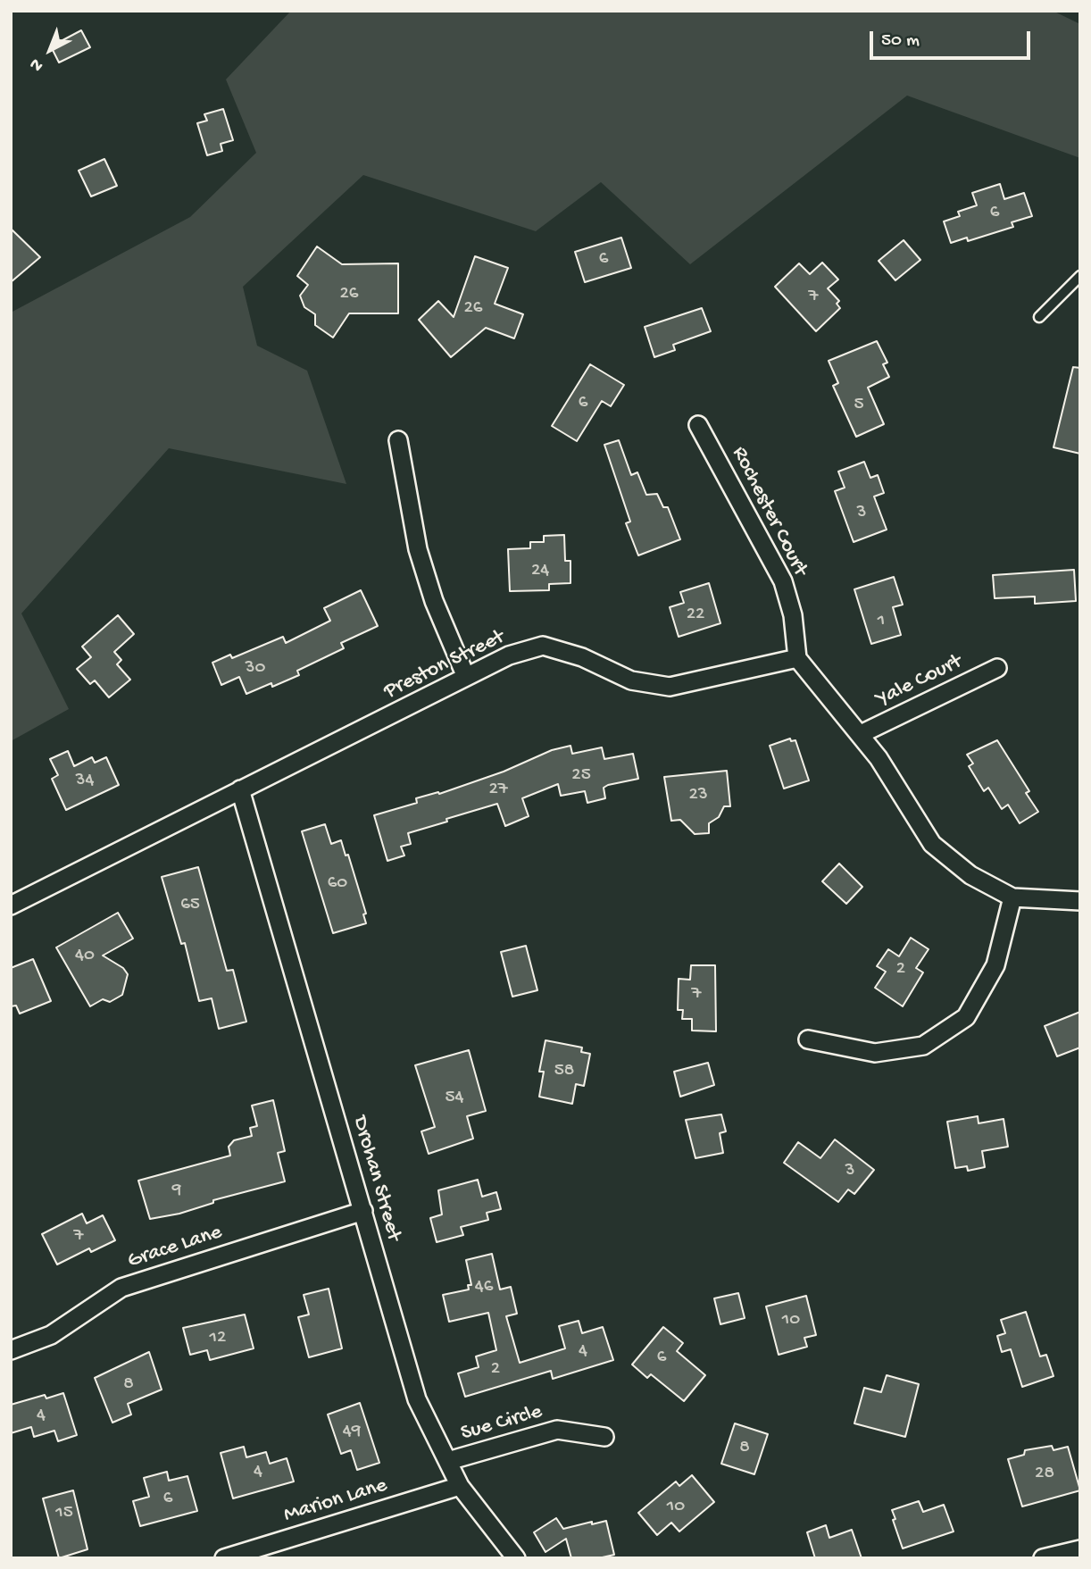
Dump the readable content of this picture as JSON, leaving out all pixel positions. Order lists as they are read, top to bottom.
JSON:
{
  "streets": {
    "street": [
      "Rochester Court",
      "Preston Street",
      "Yale Court",
      "Drohan Street",
      "Grace Lane",
      "Sue Circle",
      "Marion Lane"
    ]
  },
  "crossings": [
    ["Rochester Court", "Preston Street"],
    ["Preston Street", "Drohan Street"],
    ["Drohan Street", "Grace Lane"],
    ["Drohan Street", "Sue Circle"],
    ["Drohan Street", "Marion Lane"]
  ],
  "house_numbers": [
    "6",
    "6",
    "26",
    "7",
    "26",
    "6",
    "5",
    "3",
    "24",
    "22",
    "1",
    "30",
    "25",
    "34",
    "27",
    "23",
    "60",
    "65",
    "40",
    "2",
    "7",
    "58",
    "54",
    "3",
    "9",
    "7",
    "46",
    "10",
    "12",
    "4",
    "6",
    "2",
    "8",
    "4",
    "49",
    "8",
    "4",
    "28",
    "6",
    "10",
    "15"
  ],
  "scale_bar": "50 m",
  "north": "bottom left"
}
